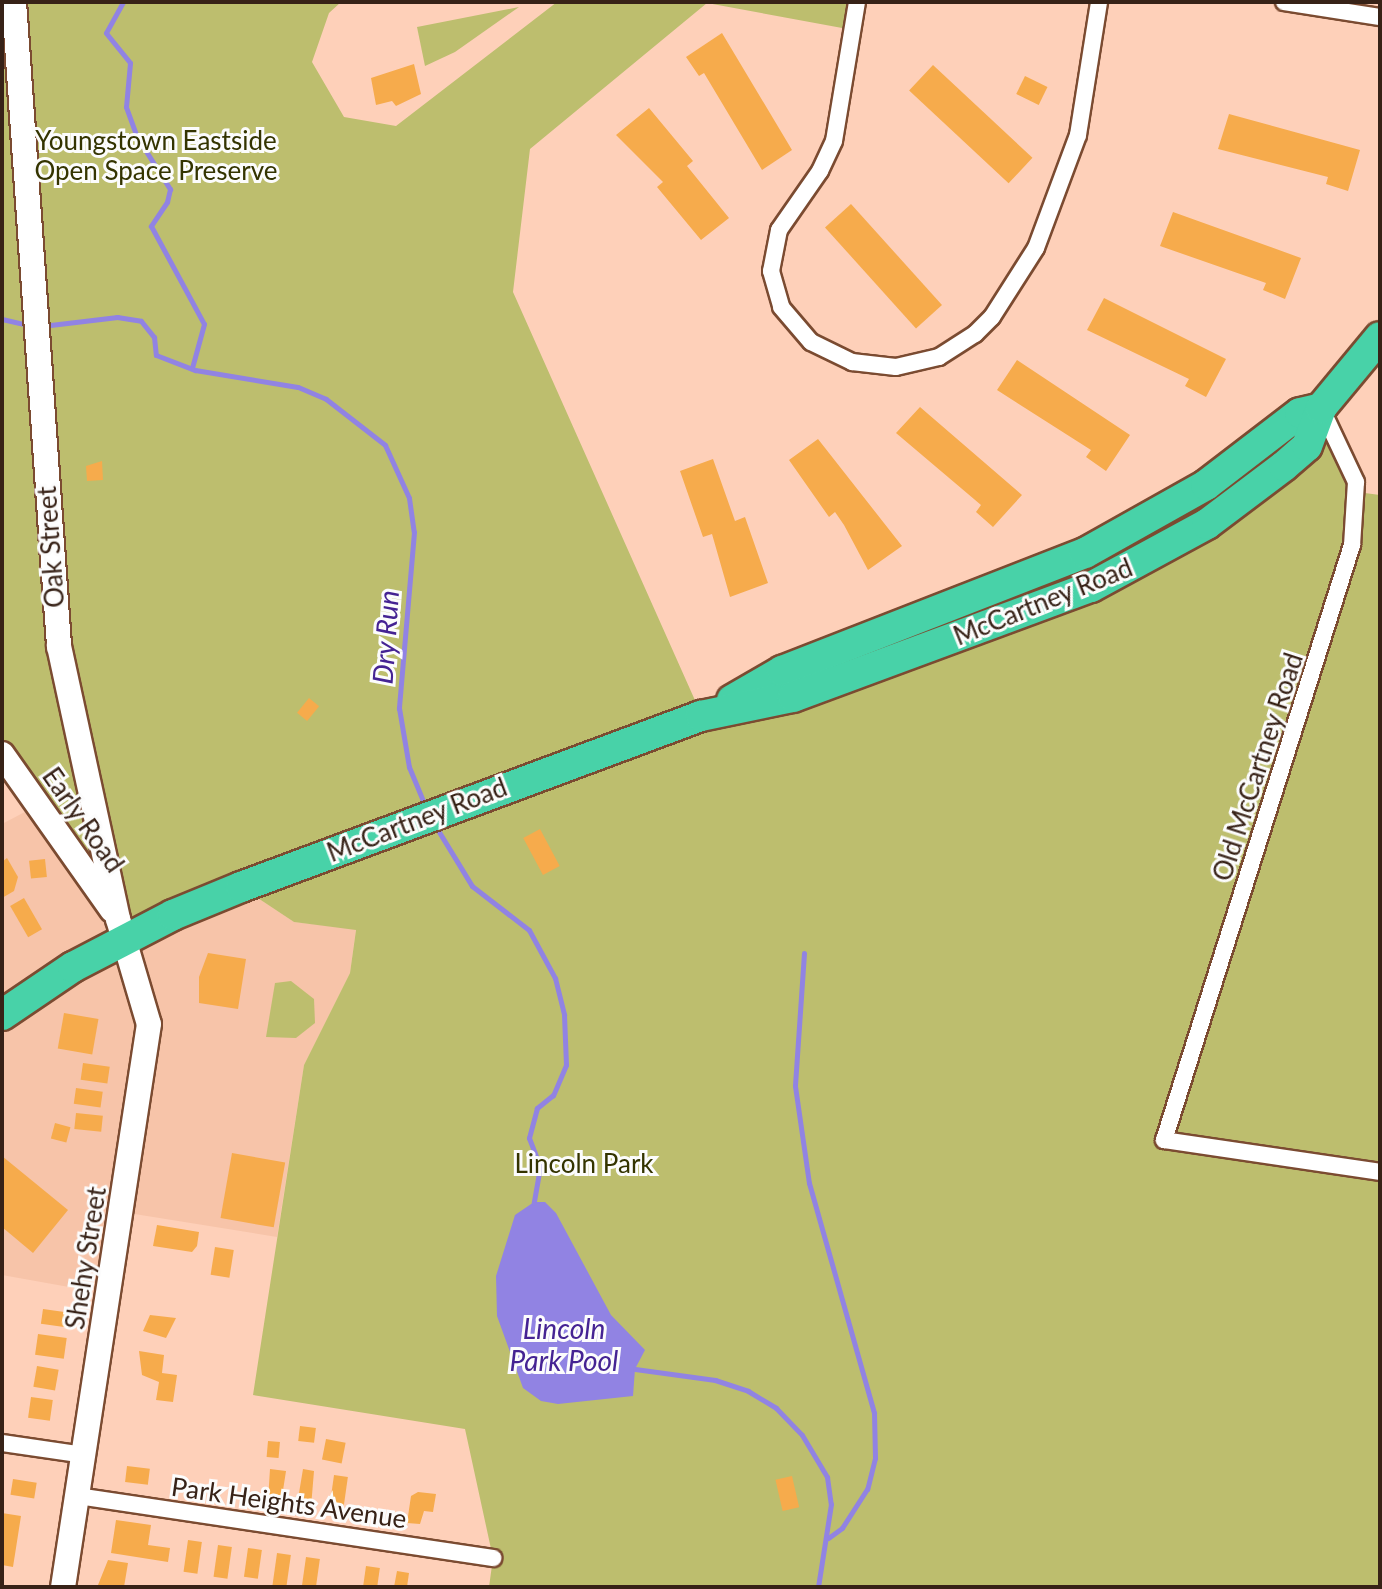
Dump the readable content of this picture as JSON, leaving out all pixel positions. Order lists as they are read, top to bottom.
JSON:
{
  "streets": {
    "highway": ["McCartney Road"],
    "street": [
      "Oak Street",
      "Old McCartney Road",
      "Early Road",
      "Shehy Street",
      "Park Heights Avenue"
    ]
  },
  "crossings": [
    ["Oak Street", "McCartney Road"],
    ["Oak Street", "Early Road"],
    ["Oak Street", "Shehy Street"],
    ["McCartney Road", "Old McCartney Road"],
    ["McCartney Road", "Early Road"],
    ["McCartney Road", "Shehy Street"],
    ["Early Road", "Shehy Street"],
    ["Shehy Street", "Park Heights Avenue"]
  ],
  "water": ["Dry Run", "Lincoln Park Pool"],
  "parks": ["Youngstown Eastside Open Space Preserve", "Lincoln Park"]
}
